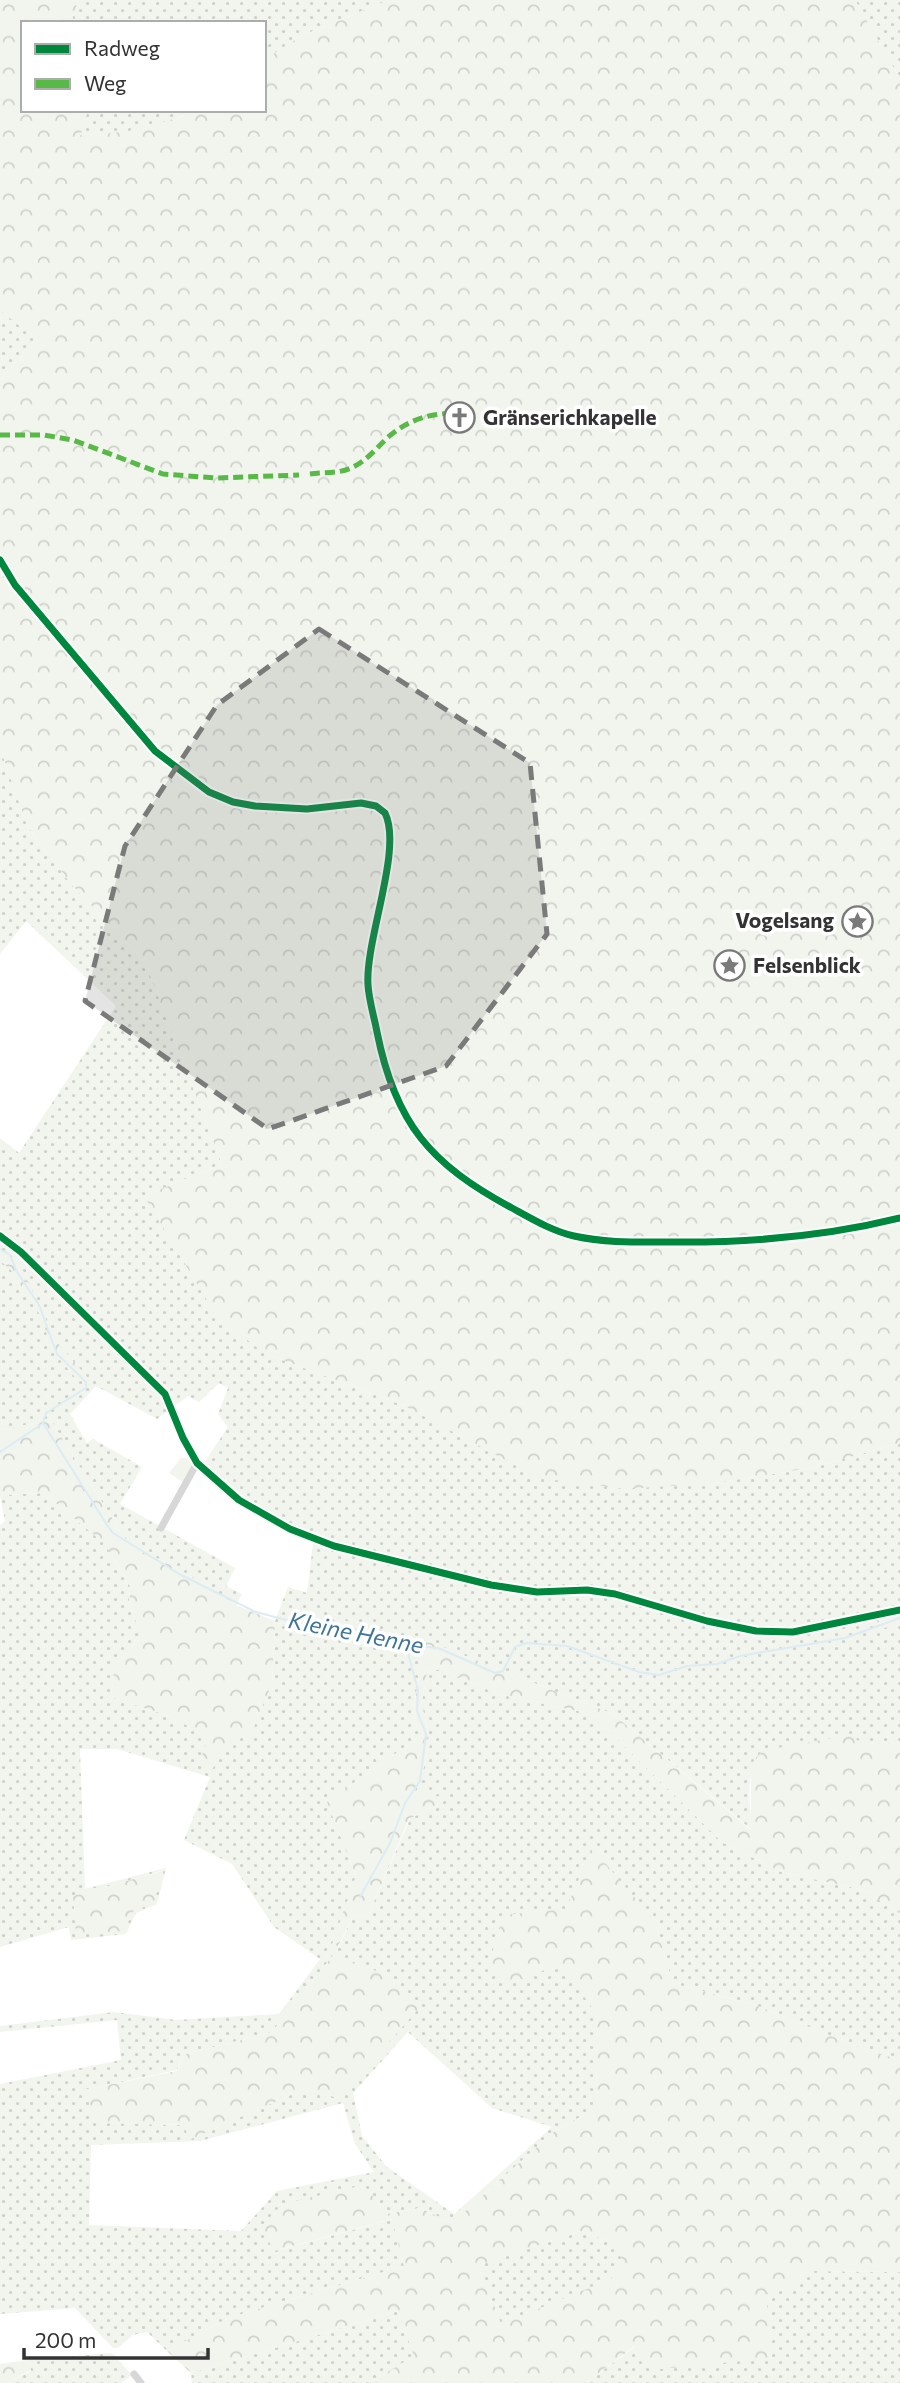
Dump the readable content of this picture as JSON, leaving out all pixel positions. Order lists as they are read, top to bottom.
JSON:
{
  "water": ["Kleine Henne"],
  "places": {
    "church": ["Gränserichkapelle"],
    "place": ["Vogelsang", "Felsenblick"]
  },
  "legend": ["Radweg", "Weg"],
  "scale_bar": "200 m"
}
